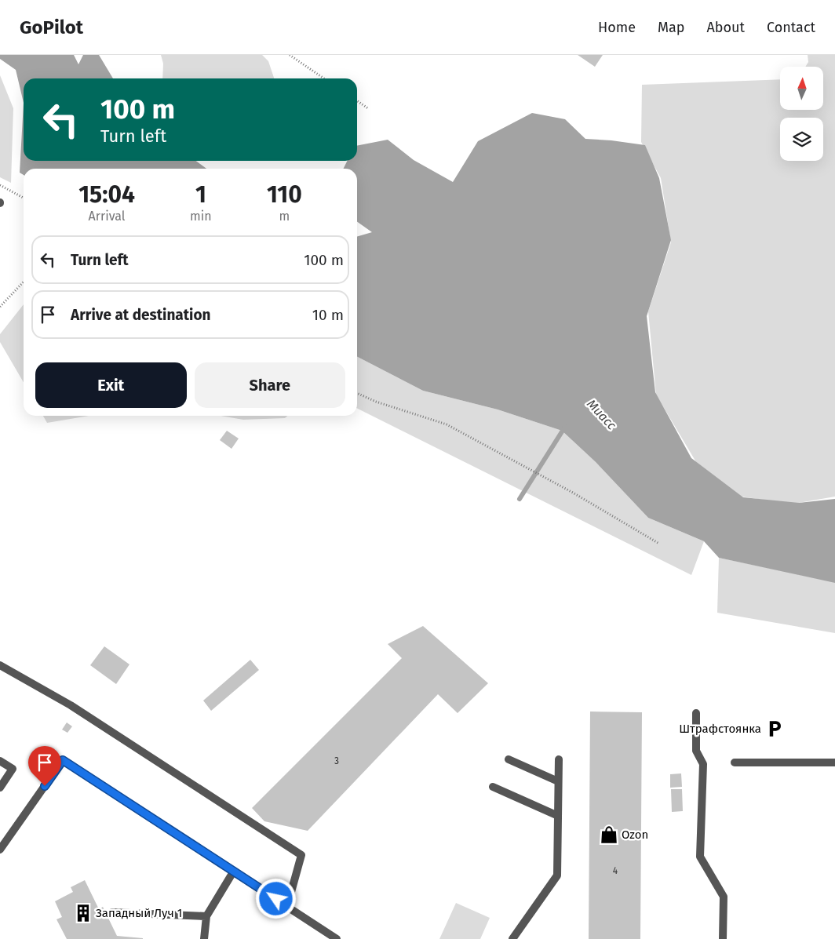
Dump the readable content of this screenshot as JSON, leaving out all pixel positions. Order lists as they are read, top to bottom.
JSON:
{
  "water": ["Миасс"],
  "places": {
    "parking": ["Штрафстоянка"],
    "shop": ["Ozon"],
    "building": ["Западный Луч 1"]
  },
  "house_numbers": ["3", "4"],
  "north": "top",
  "page": {
    "header": "GoPilot",
    "nav": [
      "Home",
      "Map",
      "About",
      "Contact"
    ],
    "turn": ["100 m", "Turn left"],
    "eta": [
      "15:04",
      "Arrival",
      "1",
      "min",
      "110",
      "m"
    ],
    "list": [
      {
        "name": "Turn left",
        "value": "100 m"
      },
      {
        "name": "Arrive at destination",
        "value": "10 m"
      }
    ],
    "buttons": ["Exit", "Share"]
  }
}
